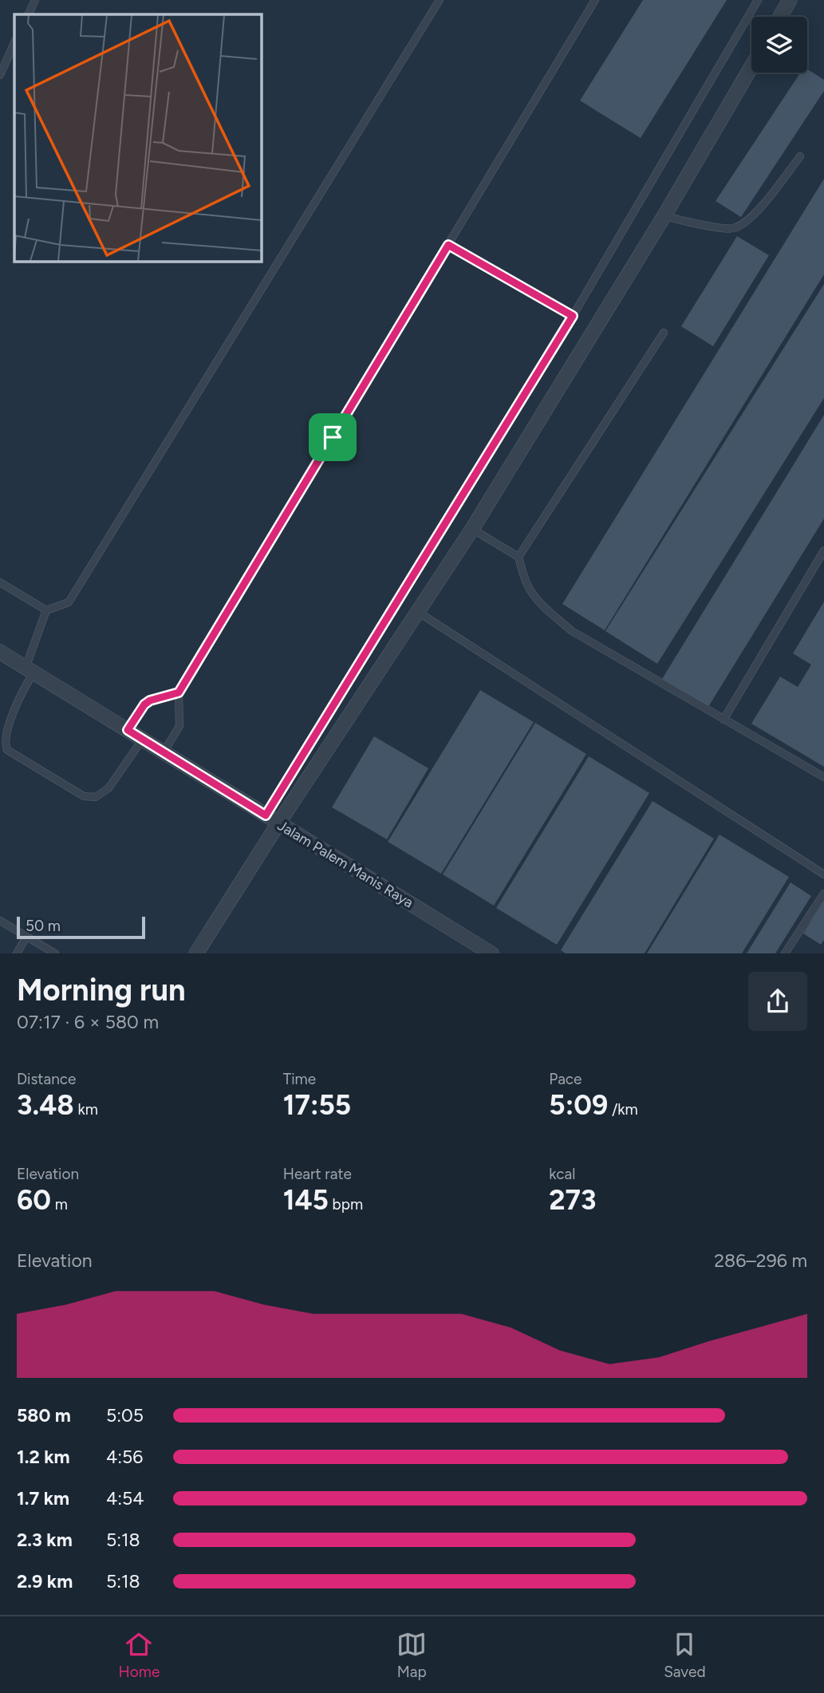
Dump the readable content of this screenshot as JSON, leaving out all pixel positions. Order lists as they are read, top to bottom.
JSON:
{
  "streets": {
    "street": ["Jalam Palem Manis Raya"]
  },
  "scale_bar": "50 m",
  "page": {
    "scale": "50 m",
    "heading": ["Morning run", "07:17 · 6 × 580 m"],
    "stats": [
      ["Distance", "3.48 km"],
      ["Time", "17:55"],
      ["Pace", "5:09 /km"],
      ["Elevation", "60 m"],
      ["Heart rate", "145 bpm"],
      ["kcal", "273"]
    ],
    "chart": ["Elevation", "286–296 m"],
    "list": [
      {
        "name": "580 m",
        "note": "5:05"
      },
      {
        "name": "1.2 km",
        "note": "4:56"
      },
      {
        "name": "1.7 km",
        "note": "4:54"
      },
      {
        "name": "2.3 km",
        "note": "5:18"
      },
      {
        "name": "2.9 km",
        "note": "5:18"
      }
    ],
    "tabs": ["Home", "Map", "Saved"]
  }
}
